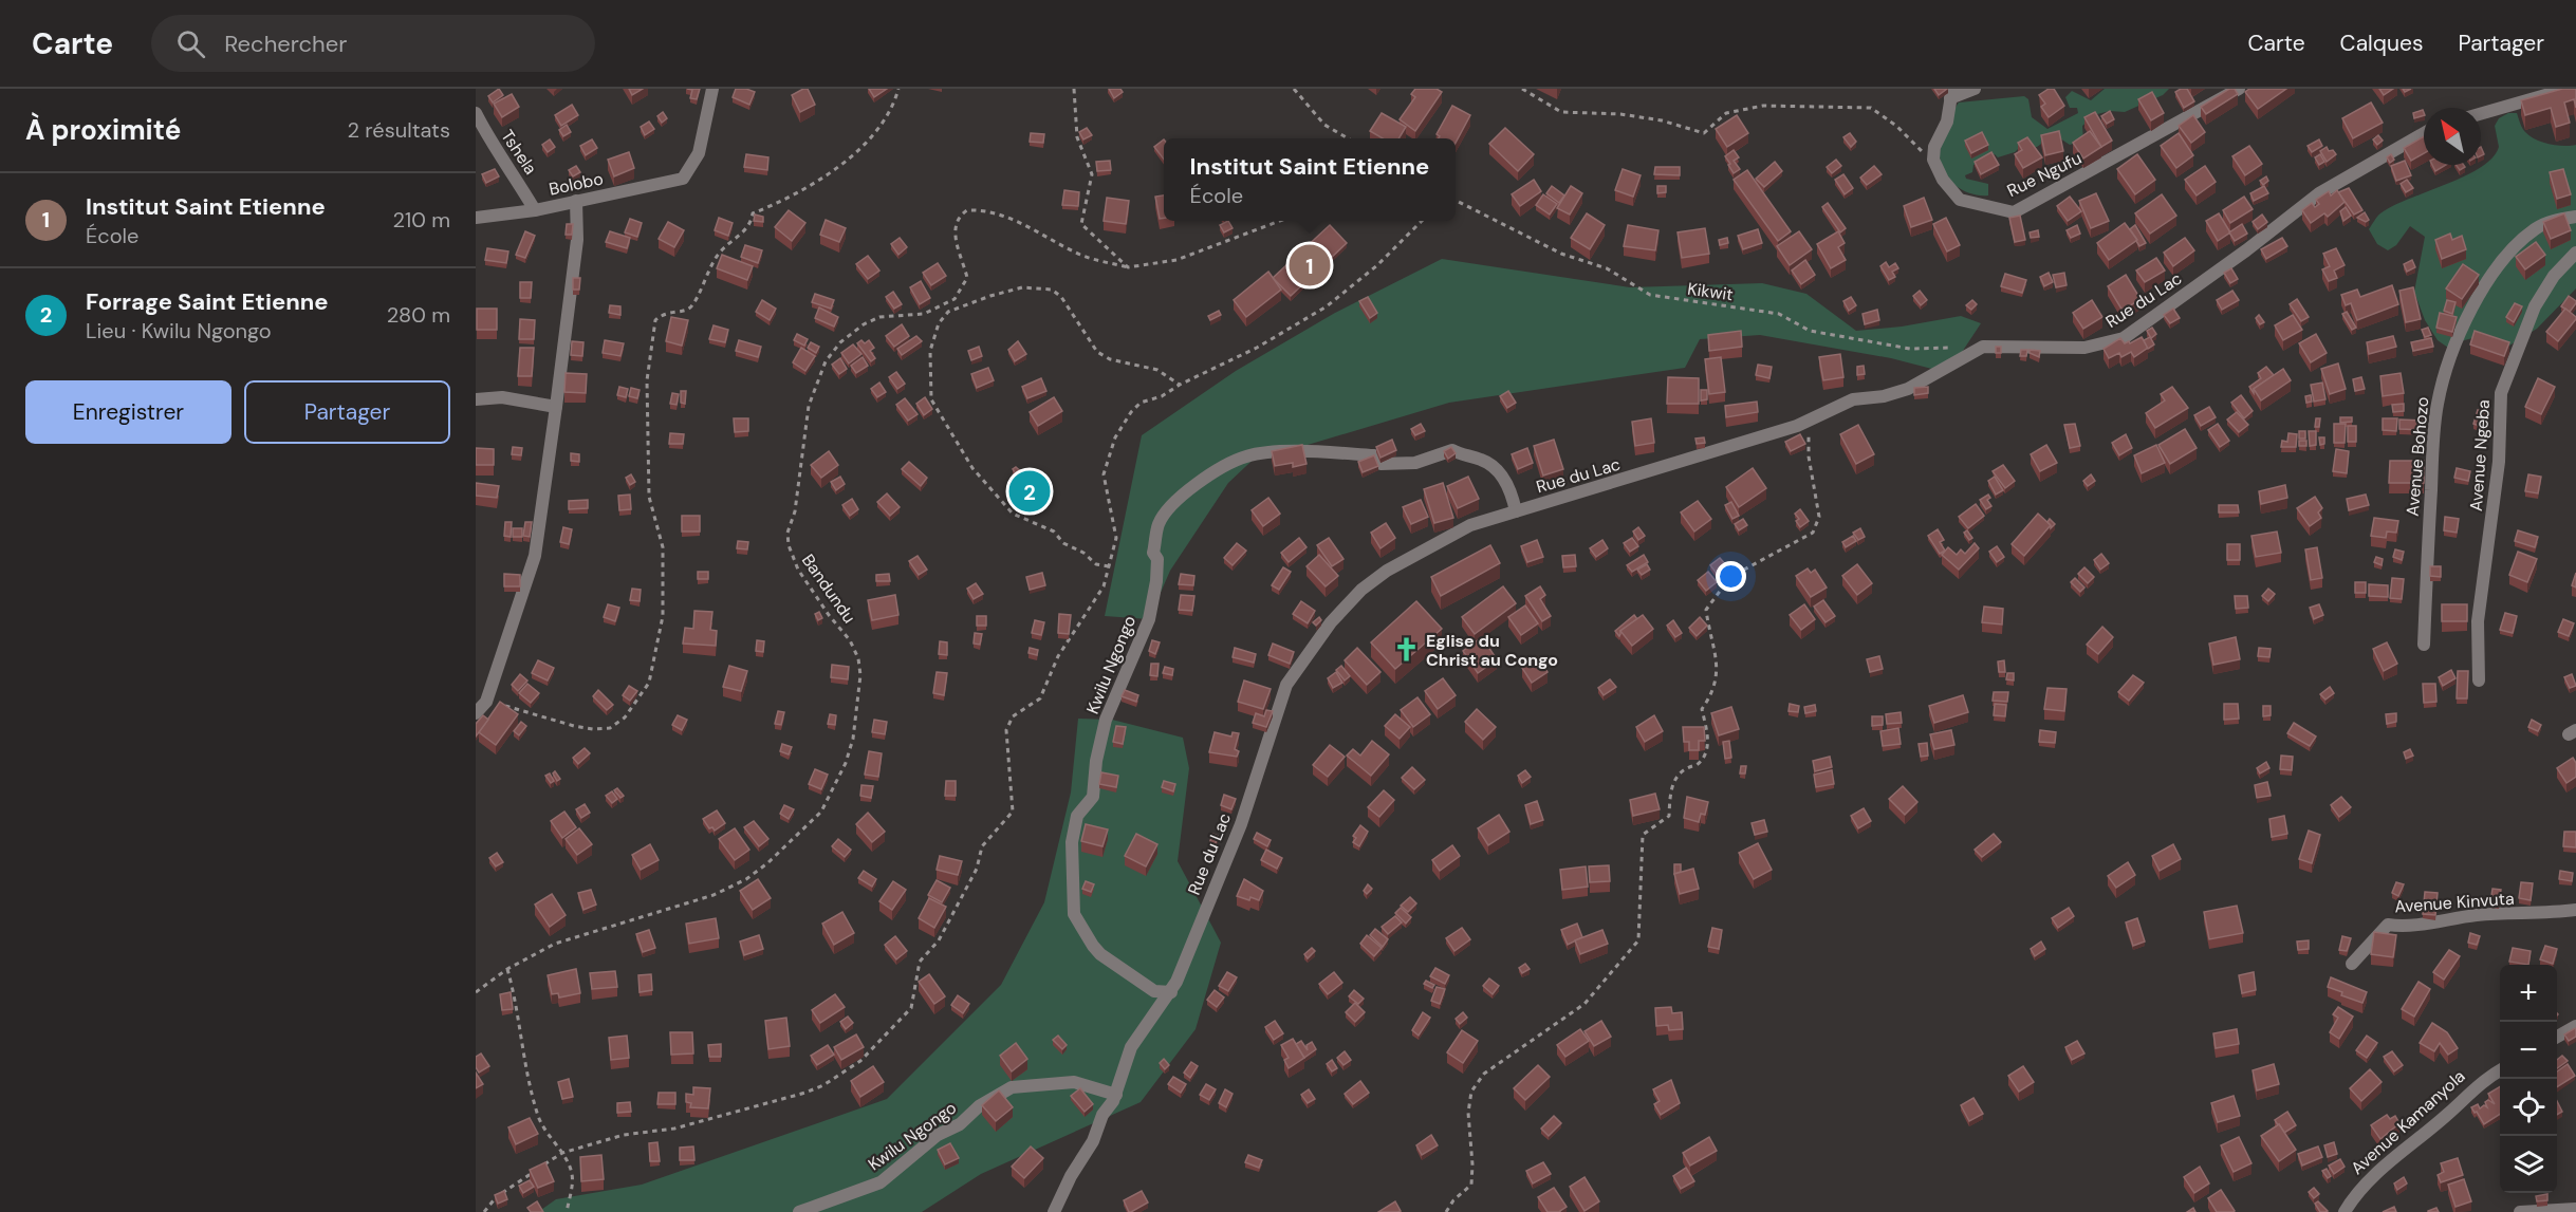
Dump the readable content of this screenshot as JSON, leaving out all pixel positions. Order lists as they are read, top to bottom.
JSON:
{
  "streets": {
    "street": [
      "Tshela",
      "Rue Ngufu",
      "Bolobo",
      "Rue du Lac",
      "Avenue Ngeba",
      "Avenue Bohozo",
      "Kwilu Ngongo",
      "Avenue Kinvuta",
      "Avenue Kamanyola"
    ],
    "path": ["Kikwit", "Bandundu"]
  },
  "crossings": [
    ["Tshela", "Bolobo"],
    ["Kikwit", "Rue du Lac"],
    ["Rue du Lac", "Kwilu Ngongo"]
  ],
  "places": {
    "church": ["Eglise du Christ au Congo"]
  },
  "north": "top left",
  "page": {
    "header": "Carte",
    "search": "Rechercher",
    "nav": ["Carte", "Calques", "Partager"],
    "heading": ["À proximité", "2 résultats"],
    "popup": ["Institut Saint Etienne", "École"],
    "list": [
      {
        "mark": "1",
        "name": "Institut Saint Etienne",
        "note": "École",
        "value": "210 m"
      },
      {
        "mark": "2",
        "name": "Forrage Saint Etienne",
        "note": "Lieu · Kwilu Ngongo",
        "value": "280 m"
      }
    ],
    "pins": ["1", "2"],
    "buttons": ["Enregistrer", "Partager"],
    "map_buttons": ["+", "−"]
  }
}
